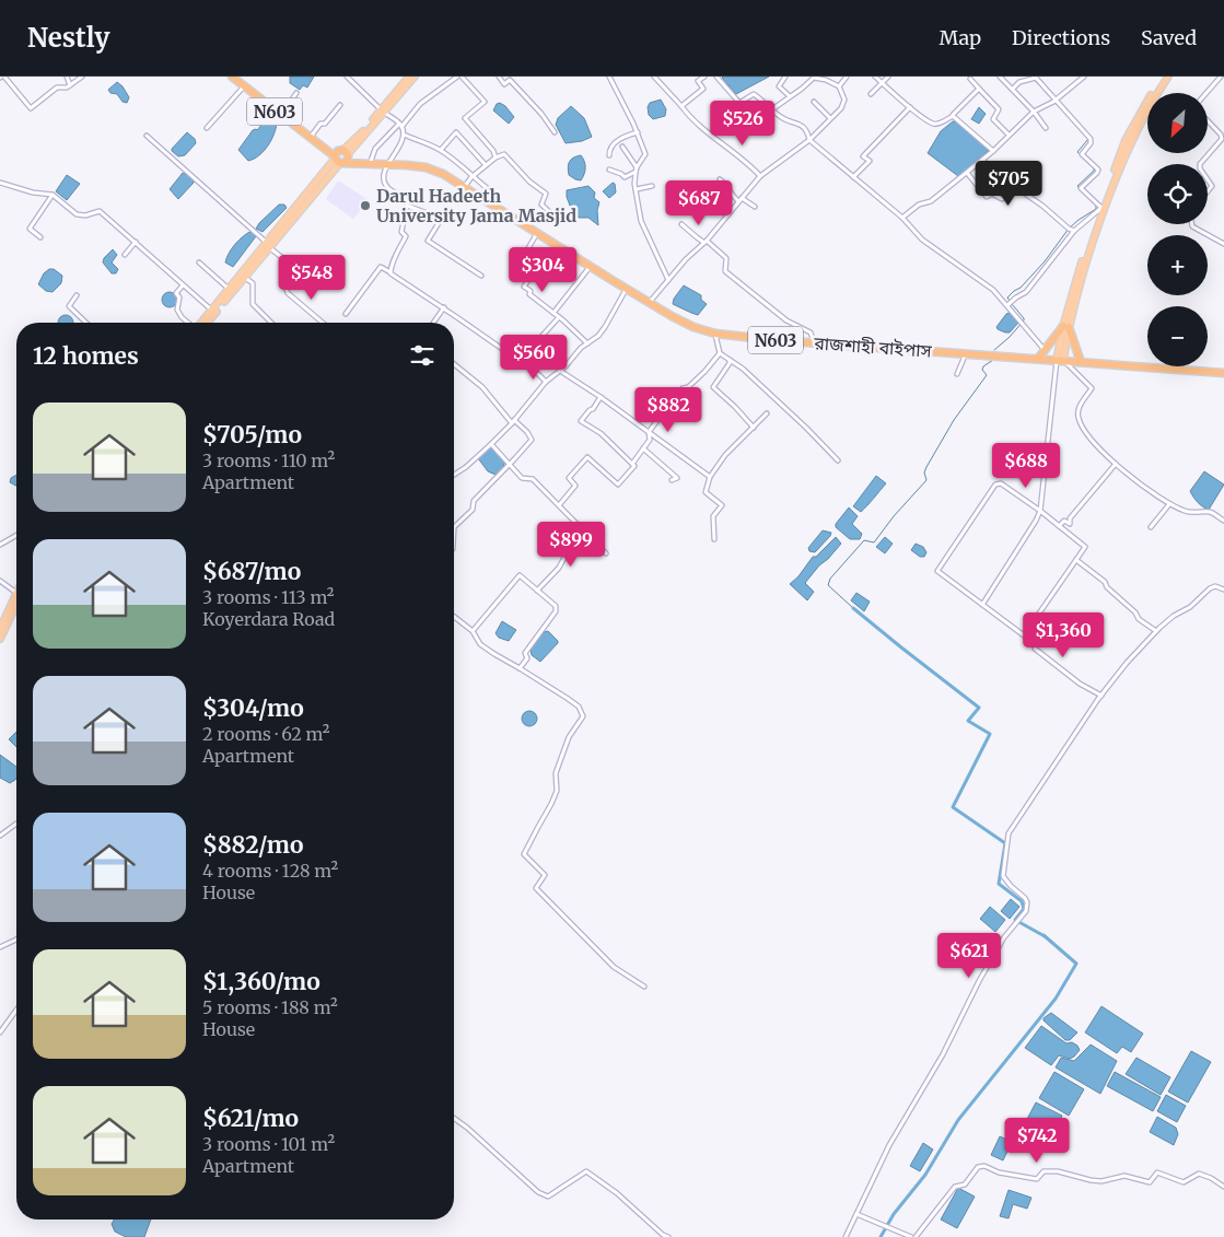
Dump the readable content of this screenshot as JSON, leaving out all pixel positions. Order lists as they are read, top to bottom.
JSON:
{
  "streets": {
    "highway": ["N603", "রাজশাহী বাইপাস"]
  },
  "crossings": [
    ["N603", "রাজশাহী বাইপাস"]
  ],
  "places": ["Darul Hadeeth University Jama Masjid"],
  "north": "bottom left",
  "page": {
    "header": "Nestly",
    "nav": ["Map", "Directions", "Saved"],
    "map_buttons": ["+", "−"],
    "price": [
      "$526",
      "$705",
      "$687",
      "$304",
      "$548",
      "$560",
      "$882",
      "$688",
      "$899",
      "$1,360",
      "$621",
      "$742"
    ],
    "heading": "12 homes",
    "list": [
      {
        "name": "$705/mo",
        "note": "3 rooms · 110 m² · Apartment"
      },
      {
        "name": "$687/mo",
        "note": "3 rooms · 113 m² · Koyerdara Road"
      },
      {
        "name": "$304/mo",
        "note": "2 rooms · 62 m² · Apartment"
      },
      {
        "name": "$882/mo",
        "note": "4 rooms · 128 m² · House"
      },
      {
        "name": "$1,360/mo",
        "note": "5 rooms · 188 m² · House"
      },
      {
        "name": "$621/mo",
        "note": "3 rooms · 101 m² · Apartment"
      }
    ]
  }
}
